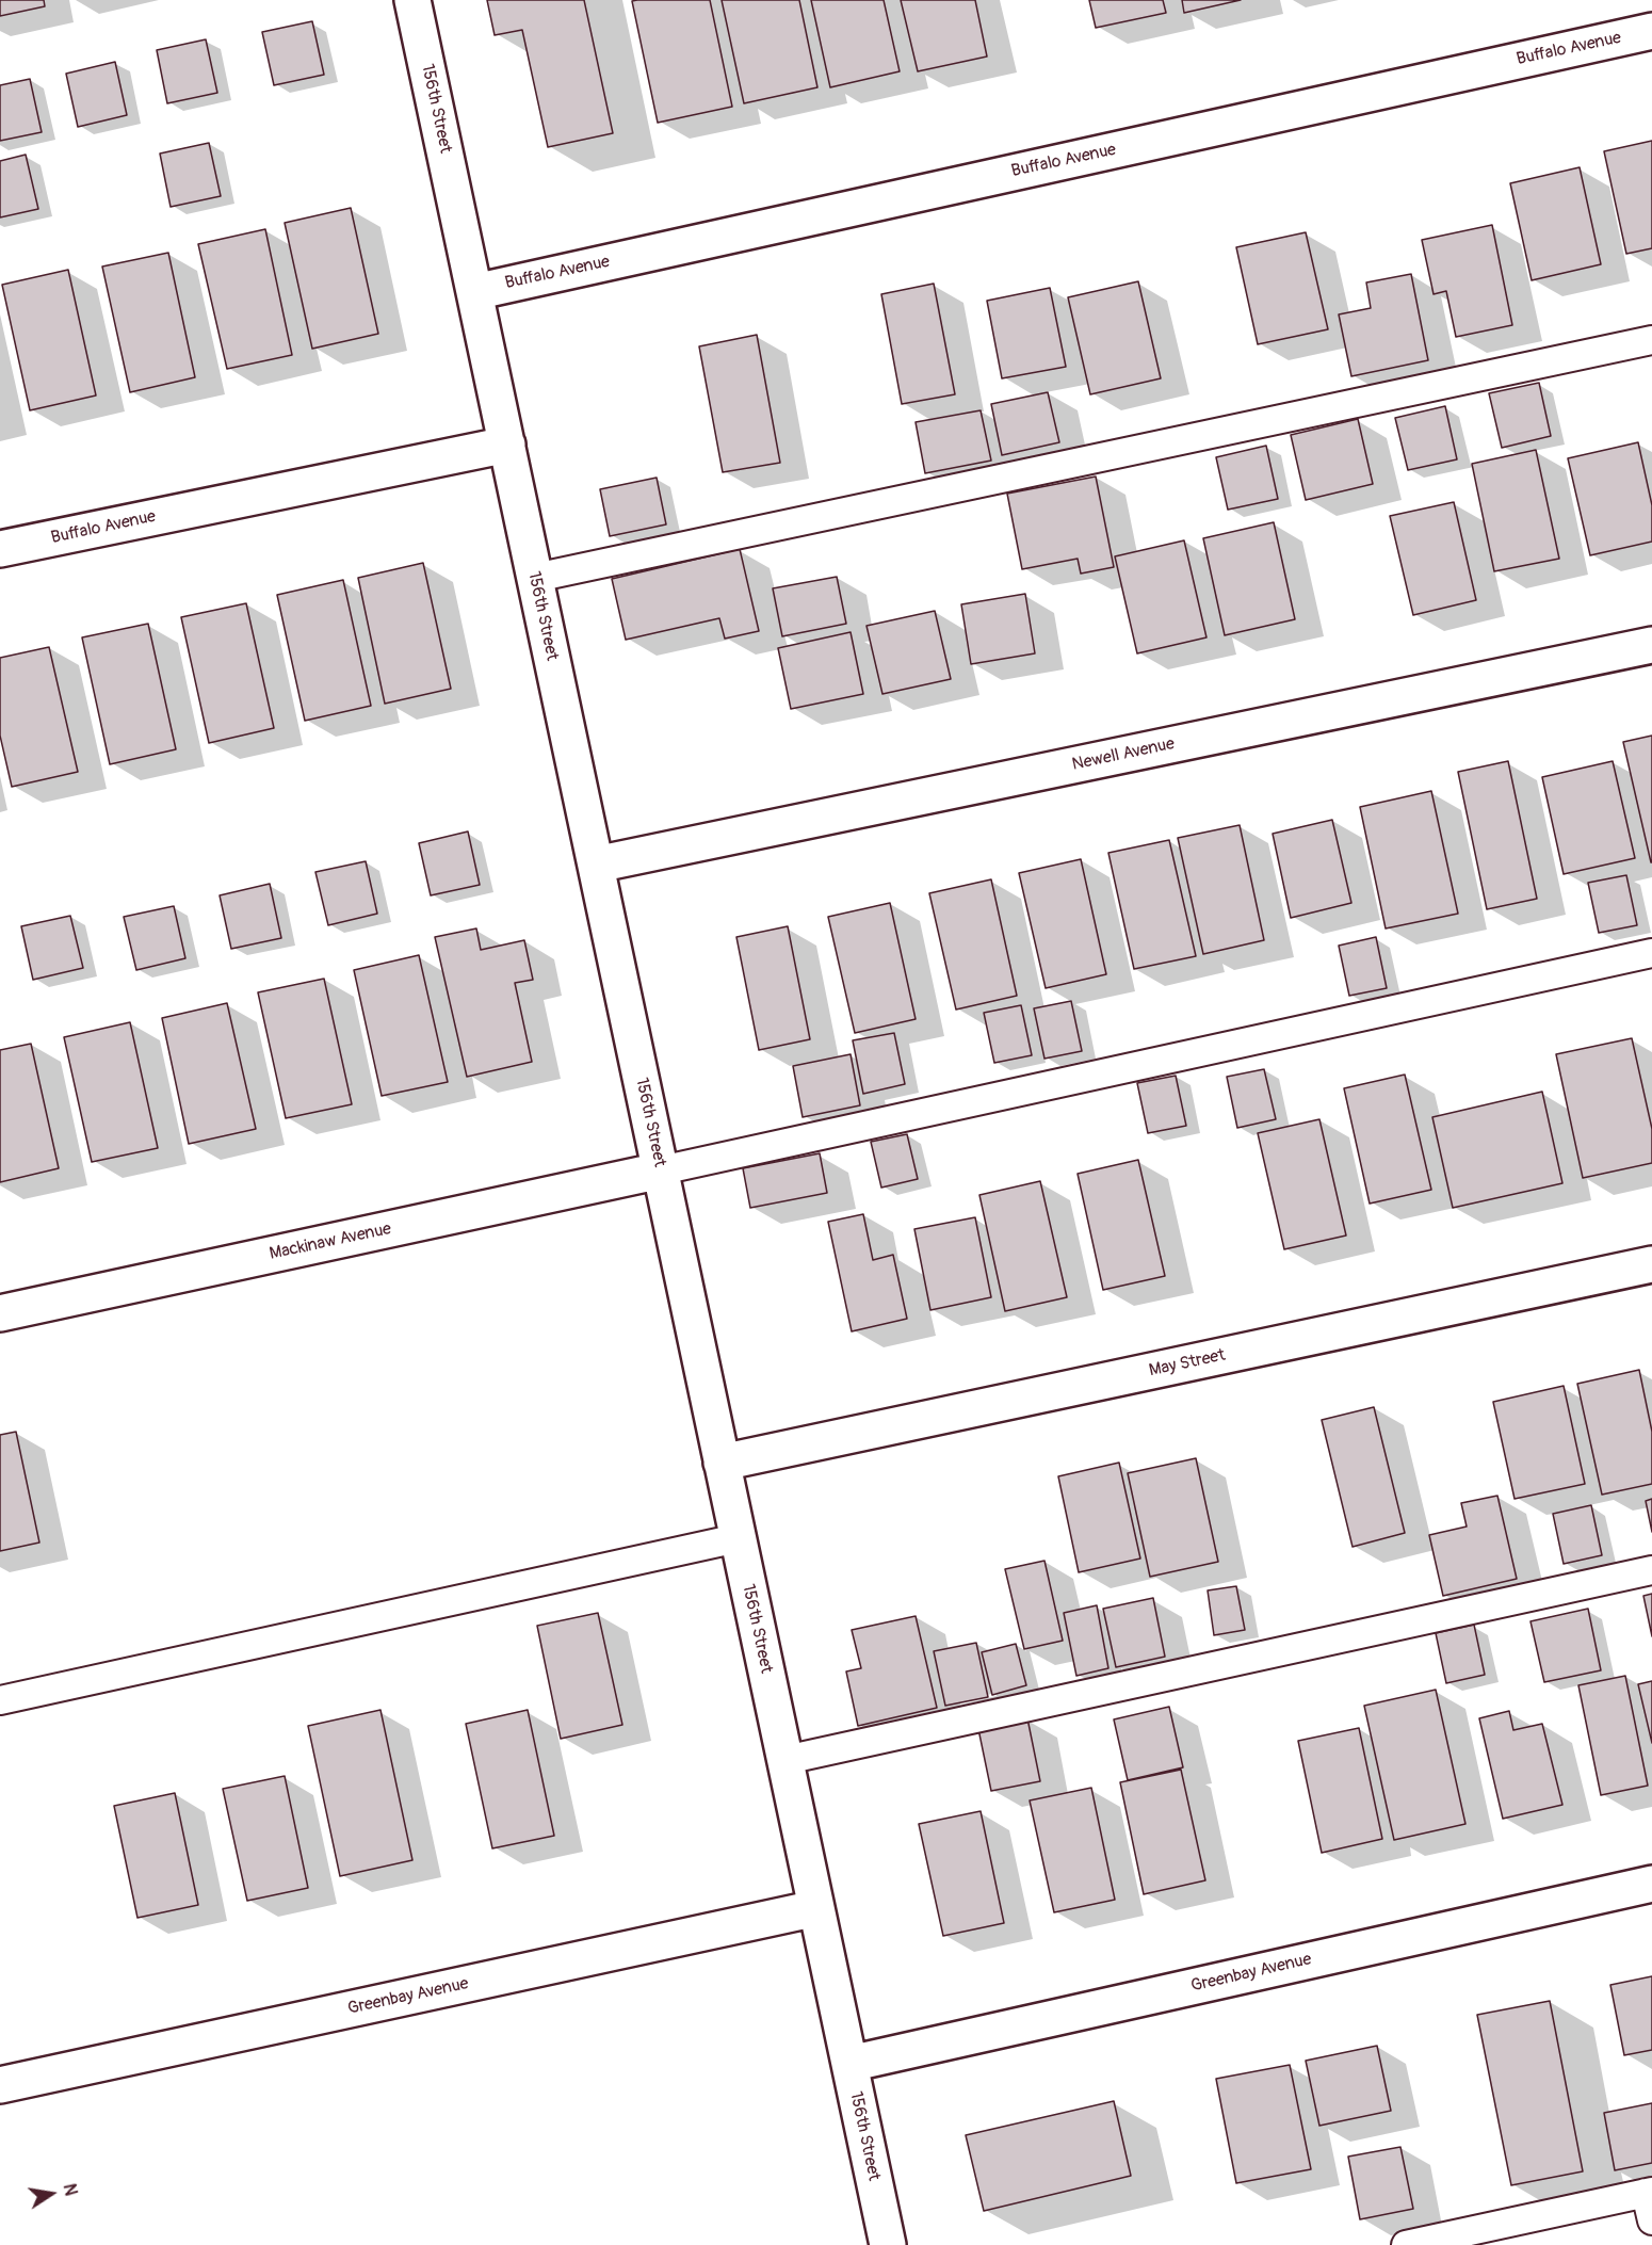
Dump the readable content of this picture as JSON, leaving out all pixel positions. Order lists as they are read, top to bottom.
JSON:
{
  "streets": {
    "street": [
      "Buffalo Avenue",
      "156th Street",
      "Newell Avenue",
      "Mackinaw Avenue",
      "May Street",
      "Greenbay Avenue"
    ]
  },
  "crossings": [
    ["Buffalo Avenue", "156th Street"],
    ["156th Street", "Newell Avenue"],
    ["156th Street", "Mackinaw Avenue"],
    ["156th Street", "May Street"],
    ["156th Street", "Greenbay Avenue"]
  ],
  "north": "right"
}
